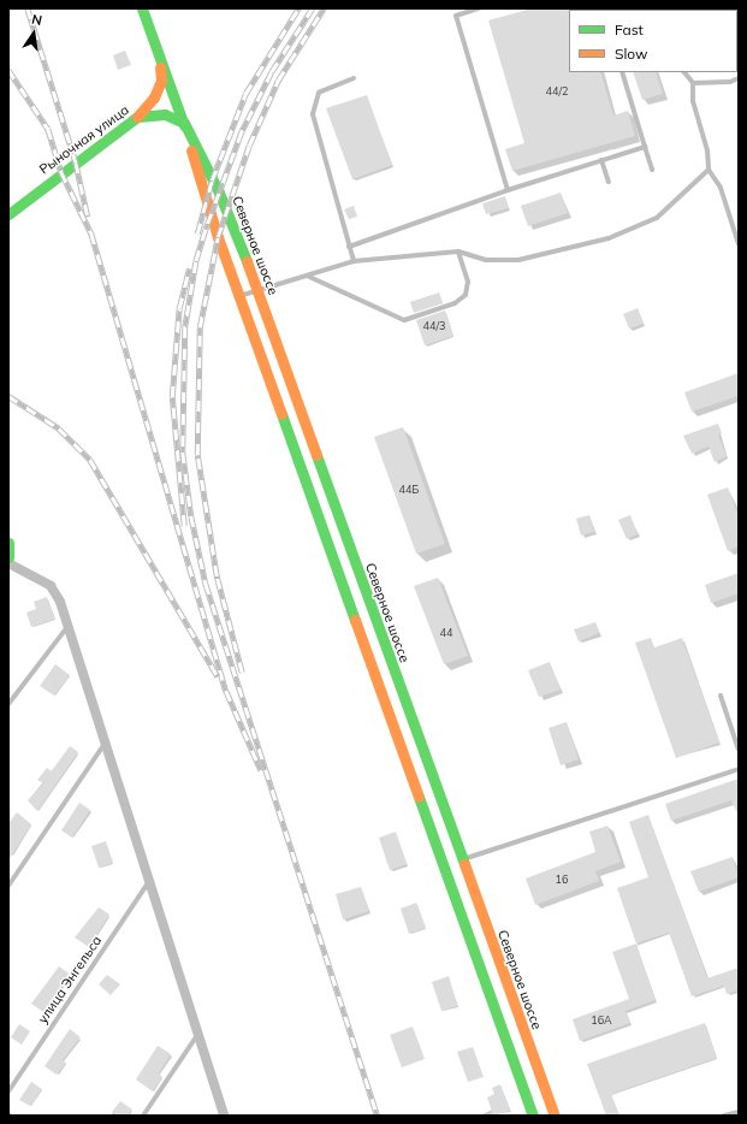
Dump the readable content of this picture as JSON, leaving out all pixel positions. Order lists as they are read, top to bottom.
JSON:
{
  "streets": {
    "main road": ["Рыночная улица", "Северное шоссе"],
    "lane": ["улица Энгельса"]
  },
  "crossings": [
    ["Рыночная улица", "Северное шоссе"]
  ],
  "house_numbers": [
    "44/2",
    "44/3",
    "44Б",
    "44",
    "16",
    "16А"
  ],
  "legend": ["Fast", "Slow"],
  "north": "top"
}
